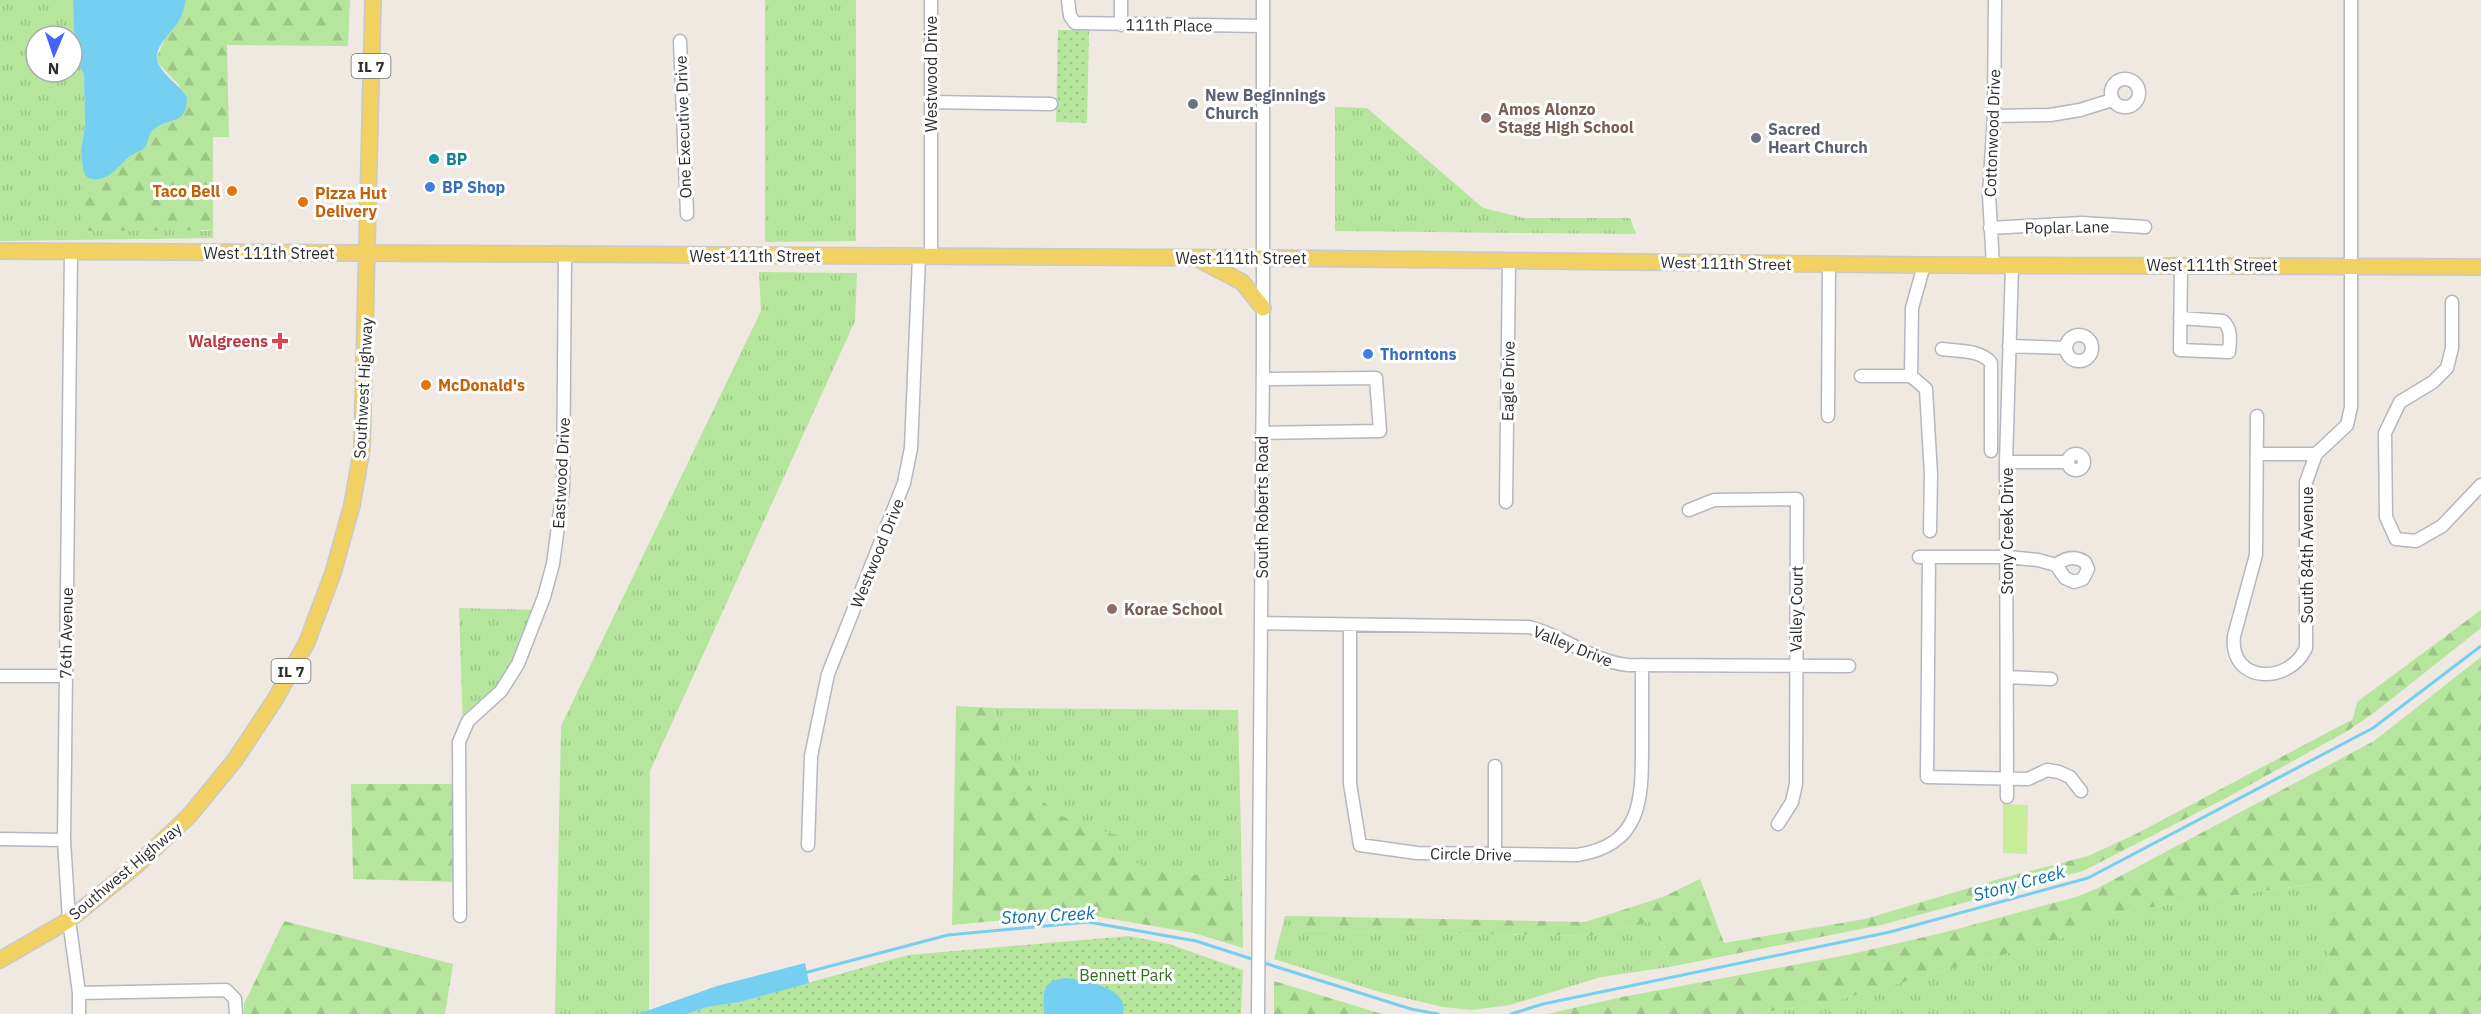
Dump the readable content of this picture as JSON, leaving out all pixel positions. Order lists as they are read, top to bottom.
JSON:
{
  "streets": {
    "main road": ["IL 7", "West 111th Street", "Southwest Highway"],
    "street": [
      "111th Place",
      "Westwood Drive",
      "One Executive Drive",
      "Cottonwood Drive",
      "Poplar Lane",
      "Eagle Drive",
      "Eastwood Drive",
      "South Roberts Road",
      "Stony Creek Drive",
      "South 84th Avenue",
      "Valley Court",
      "76th Avenue",
      "Valley Drive",
      "Circle Drive"
    ]
  },
  "crossings": [
    ["111th Place", "South Roberts Road"],
    ["Westwood Drive", "West 111th Street"],
    ["Cottonwood Drive", "Poplar Lane"],
    ["Cottonwood Drive", "West 111th Street"],
    ["West 111th Street", "Eagle Drive"],
    ["West 111th Street", "Southwest Highway"],
    ["West 111th Street", "Eastwood Drive"],
    ["West 111th Street", "South Roberts Road"],
    ["West 111th Street", "Stony Creek Drive"],
    ["West 111th Street", "South 84th Avenue"],
    ["West 111th Street", "76th Avenue"],
    ["Southwest Highway", "76th Avenue"],
    ["South Roberts Road", "Valley Drive"],
    ["Valley Court", "Valley Drive"],
    ["Valley Drive", "Circle Drive"]
  ],
  "water": ["Stony Creek"],
  "parks": ["Bennett Park"],
  "places": {
    "other": [
      "New Beginnings Church",
      "Amos Alonzo Stagg High School",
      "Sacred Heart Church",
      "BP",
      "BP Shop",
      "Taco Bell",
      "Pizza Hut Delivery",
      "Thorntons",
      "McDonald's",
      "Korae School"
    ],
    "health": ["Walgreens"]
  },
  "north": "bottom"
}
